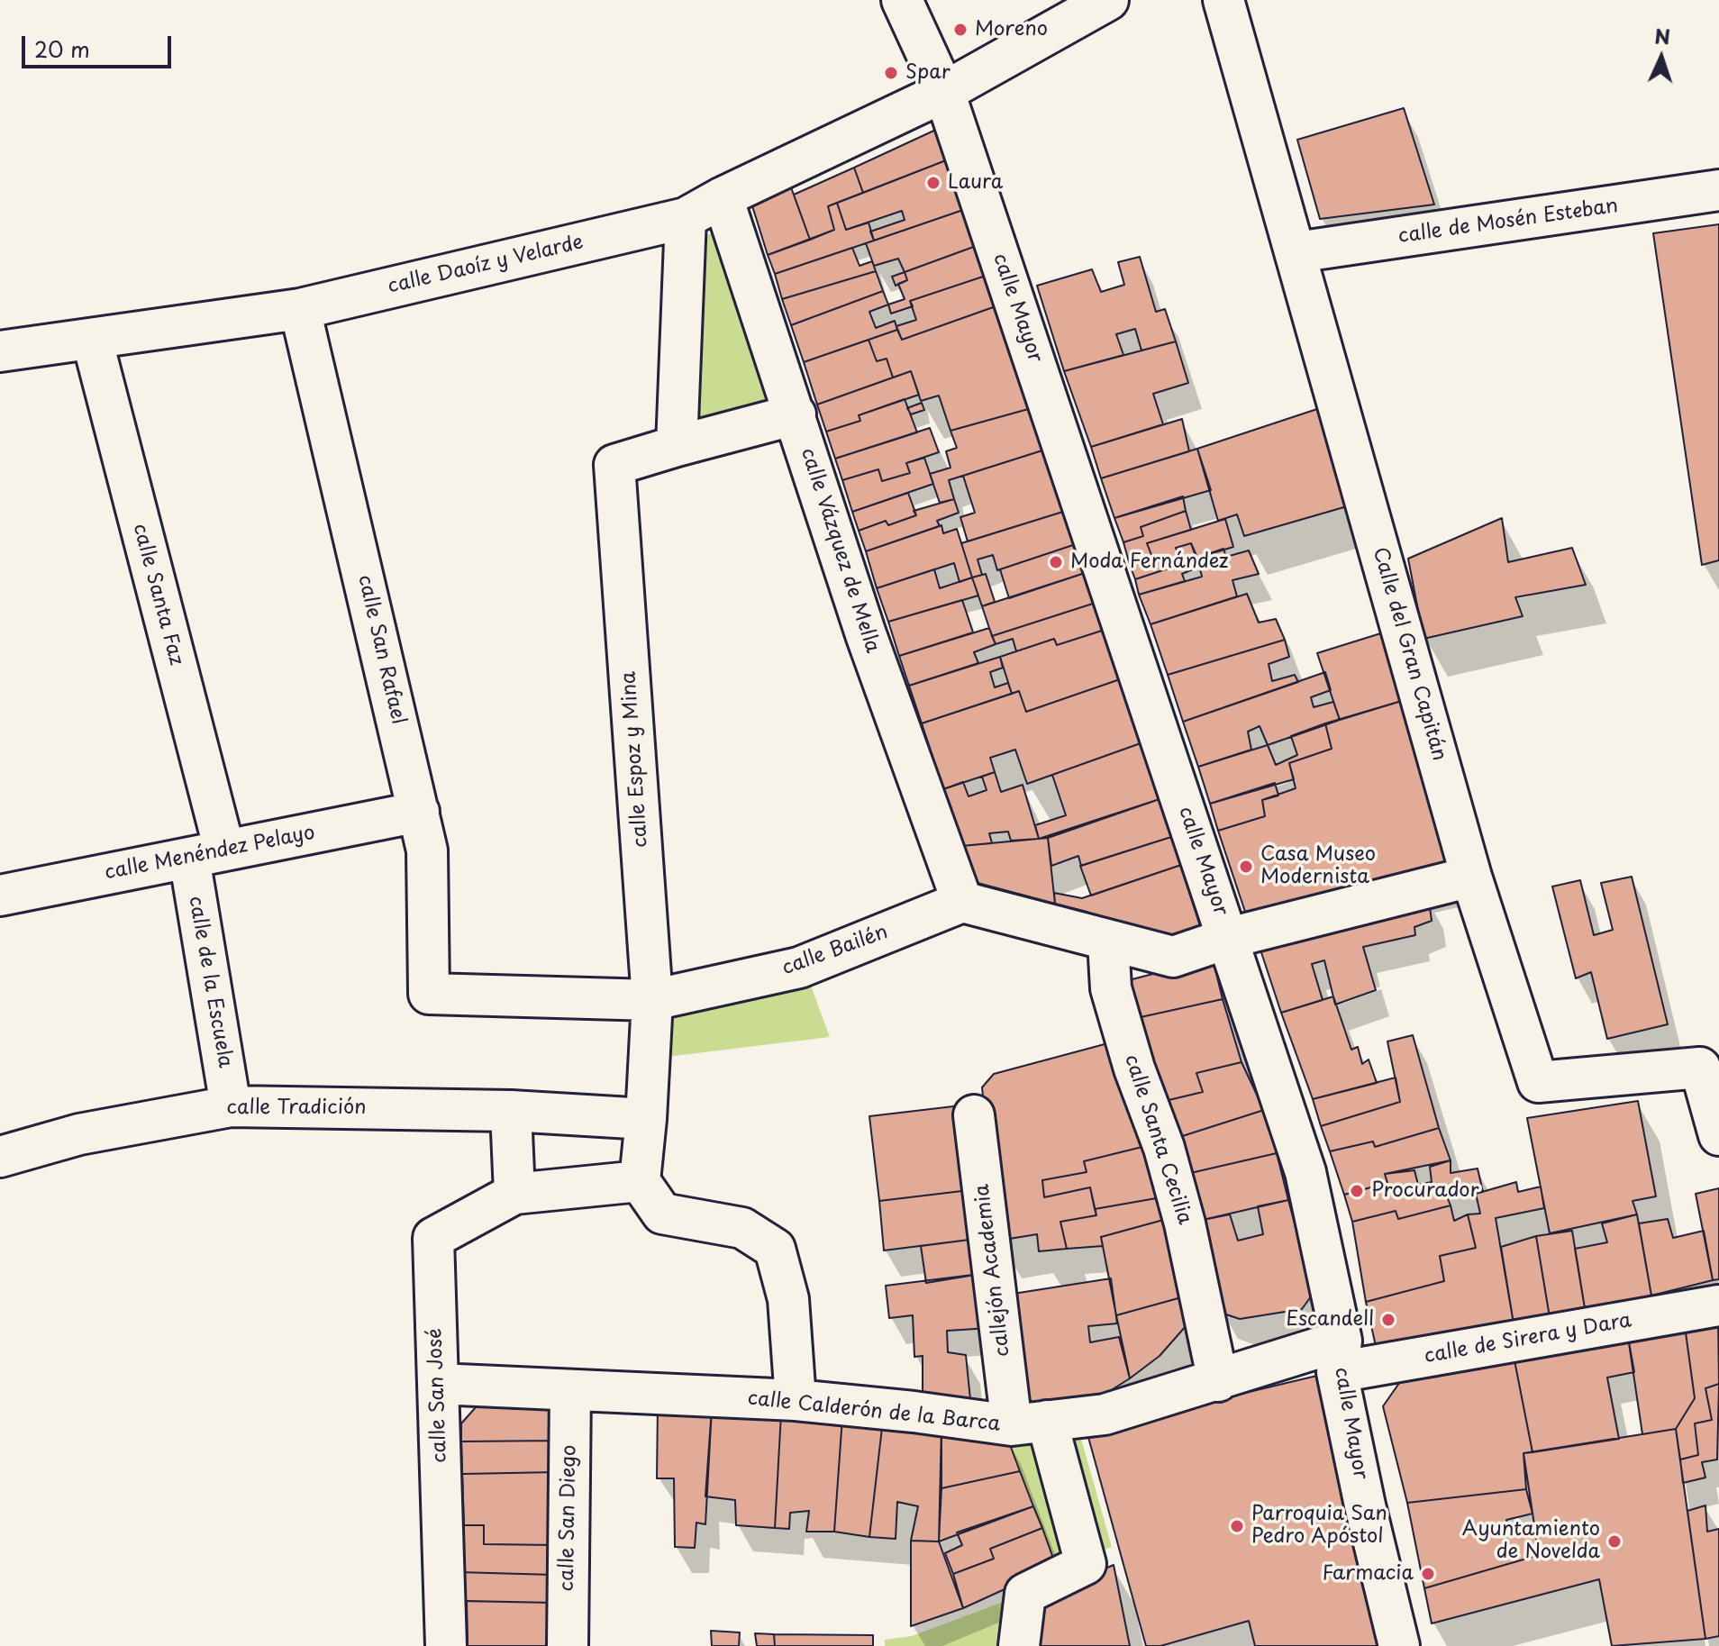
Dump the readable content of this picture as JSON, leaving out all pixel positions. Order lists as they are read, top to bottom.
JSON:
{
  "streets": {
    "street": [
      "calle de Mosén Esteban",
      "calle Daoíz y Velarde",
      "calle Mayor",
      "calle Vázquez de Mella",
      "calle Santa Faz",
      "calle San Rafael",
      "Calle del Gran Capitán",
      "calle Espoz y Mina",
      "calle Menéndez Pelayo",
      "calle Bailén",
      "calle de la Escuela",
      "calle Tradición",
      "calle Santa Cecilia",
      "callejón Academia",
      "calle de Sirera y Dara",
      "calle San José",
      "calle Calderón de la Barca",
      "calle San Diego"
    ]
  },
  "crossings": [
    ["calle de Mosén Esteban", "Calle del Gran Capitán"],
    ["calle Daoíz y Velarde", "calle Mayor"],
    ["calle Daoíz y Velarde", "calle Vázquez de Mella"],
    ["calle Daoíz y Velarde", "calle Santa Faz"],
    ["calle Daoíz y Velarde", "calle San Rafael"],
    ["calle Mayor", "calle de Sirera y Dara"],
    ["calle Mayor", "calle Calderón de la Barca"],
    ["calle Vázquez de Mella", "calle Espoz y Mina"],
    ["calle Vázquez de Mella", "calle Bailén"],
    ["calle Santa Faz", "calle Menéndez Pelayo"],
    ["calle Santa Faz", "calle de la Escuela"],
    ["calle San Rafael", "calle Menéndez Pelayo"],
    ["calle San Rafael", "calle Bailén"],
    ["calle Espoz y Mina", "calle Bailén"],
    ["calle Espoz y Mina", "calle Tradición"],
    ["calle Menéndez Pelayo", "calle de la Escuela"],
    ["calle de la Escuela", "calle Tradición"],
    ["calle Santa Cecilia", "calle Calderón de la Barca"],
    ["callejón Academia", "calle Calderón de la Barca"],
    ["calle de Sirera y Dara", "calle Calderón de la Barca"],
    ["calle San José", "calle Calderón de la Barca"],
    ["calle Calderón de la Barca", "calle San Diego"]
  ],
  "places": [
    "Moreno",
    "Spar",
    "Laura",
    "Moda Fernández",
    "Casa Museo Modernista",
    "Procurador",
    "Escandell",
    "Parroquia San Pedro Apóstol",
    "Ayuntamiento de Novelda",
    "Farmacia"
  ],
  "scale_bar": "20 m",
  "north": "top"
}
